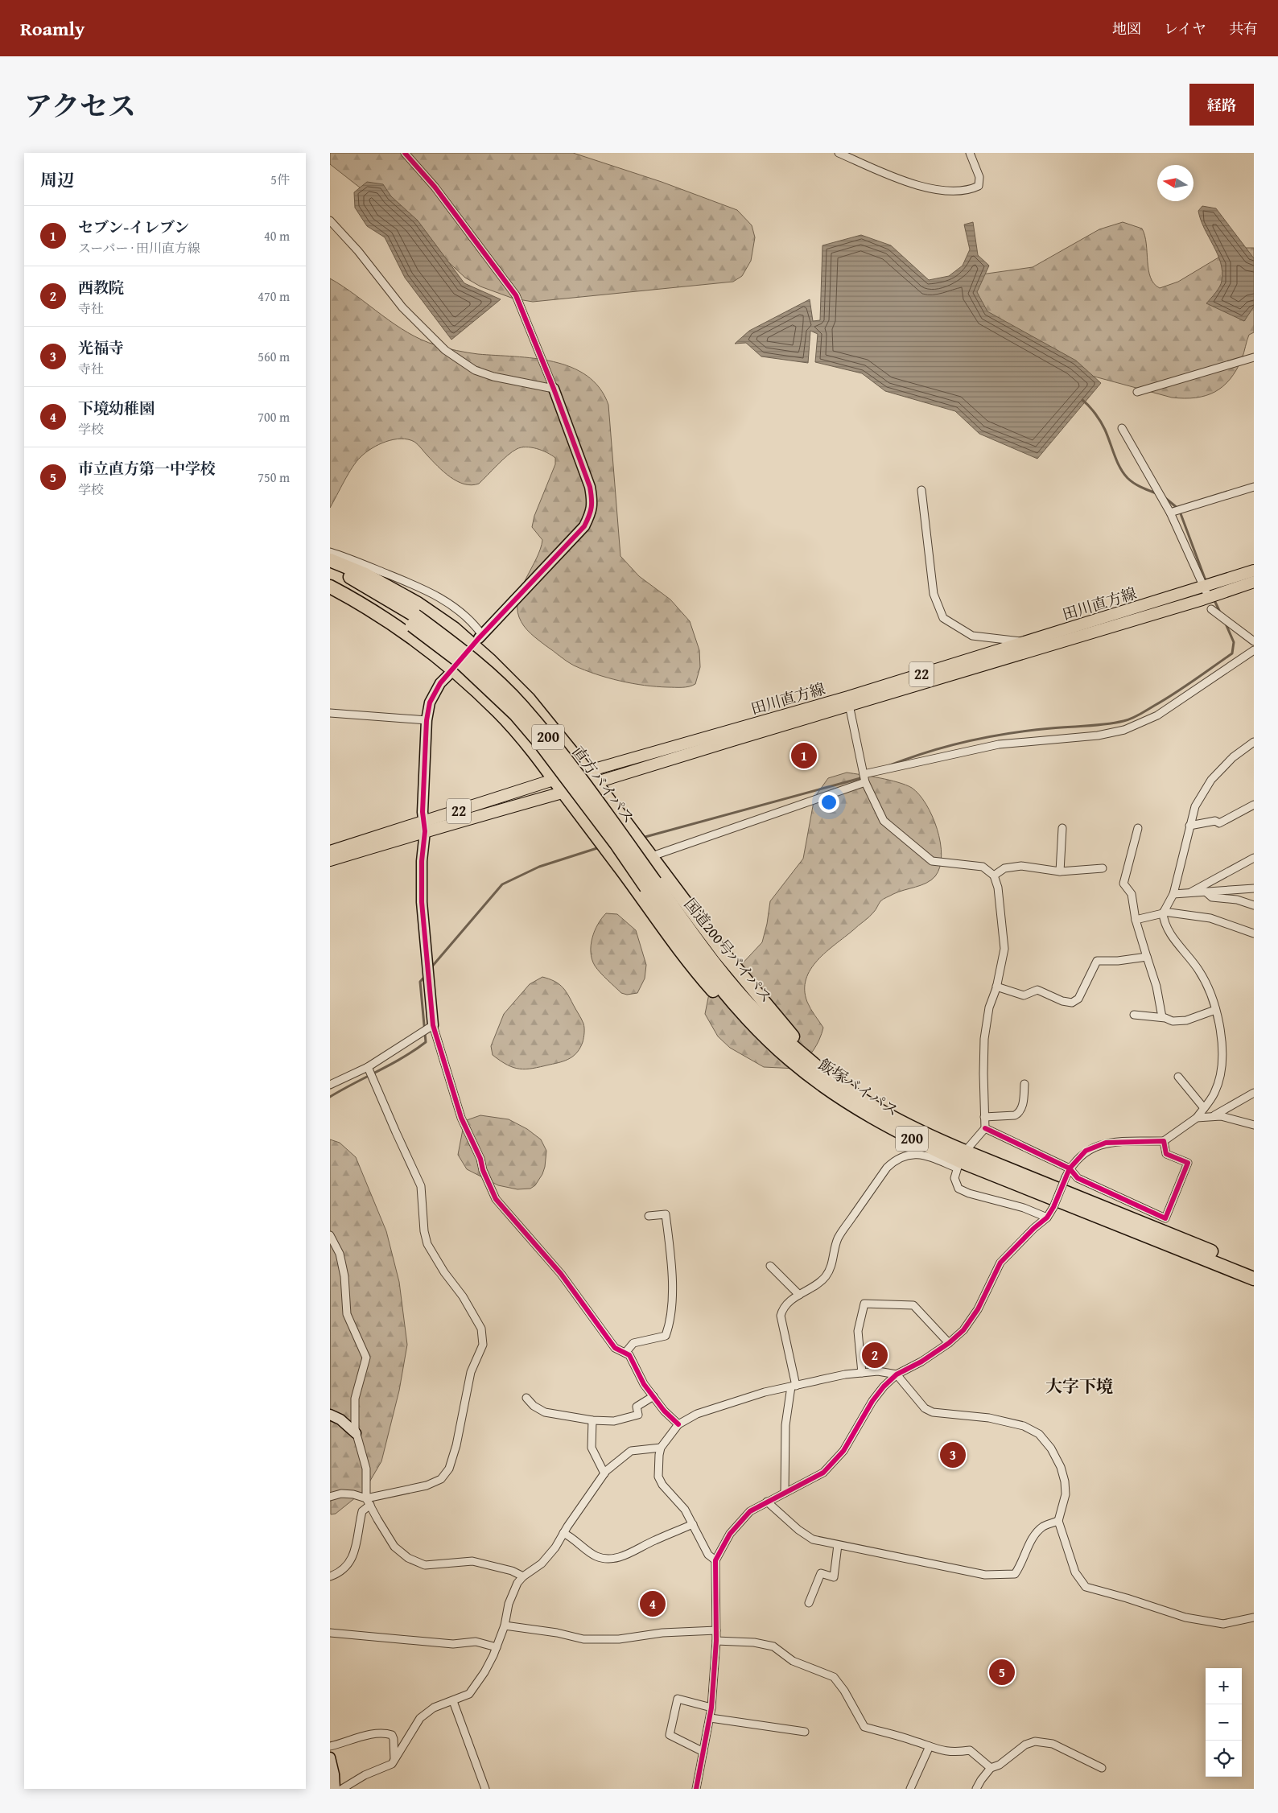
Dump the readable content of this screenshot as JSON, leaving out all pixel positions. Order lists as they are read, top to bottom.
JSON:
{
  "streets": {
    "highway": [
      "200",
      "直方バイパス",
      "国道200号バイパス",
      "飯塚バイパス"
    ],
    "main road": ["田川直方線", "22"]
  },
  "crossings": [
    ["直方バイパス", "国道200号バイパス"],
    ["直方バイパス", "飯塚バイパス"],
    ["国道200号バイパス", "飯塚バイパス"]
  ],
  "districts": ["大字下境"],
  "north": "left",
  "page": {
    "header": "Roamly",
    "nav": ["地図", "レイヤ", "共有"],
    "title": "アクセス",
    "buttons": "経路",
    "heading": ["周辺", "5件"],
    "list": [
      {
        "mark": "1",
        "name": "セブン-イレブン",
        "note": "スーパー · 田川直方線",
        "value": "40 m"
      },
      {
        "mark": "2",
        "name": "西教院",
        "note": "寺社",
        "value": "470 m"
      },
      {
        "mark": "3",
        "name": "光福寺",
        "note": "寺社",
        "value": "560 m"
      },
      {
        "mark": "4",
        "name": "下境幼稚園",
        "note": "学校",
        "value": "700 m"
      },
      {
        "mark": "5",
        "name": "市立直方第一中学校",
        "note": "学校",
        "value": "750 m"
      }
    ],
    "pins": [
      "1",
      "2",
      "3",
      "4",
      "5"
    ],
    "map_buttons": ["+", "−"]
  }
}
